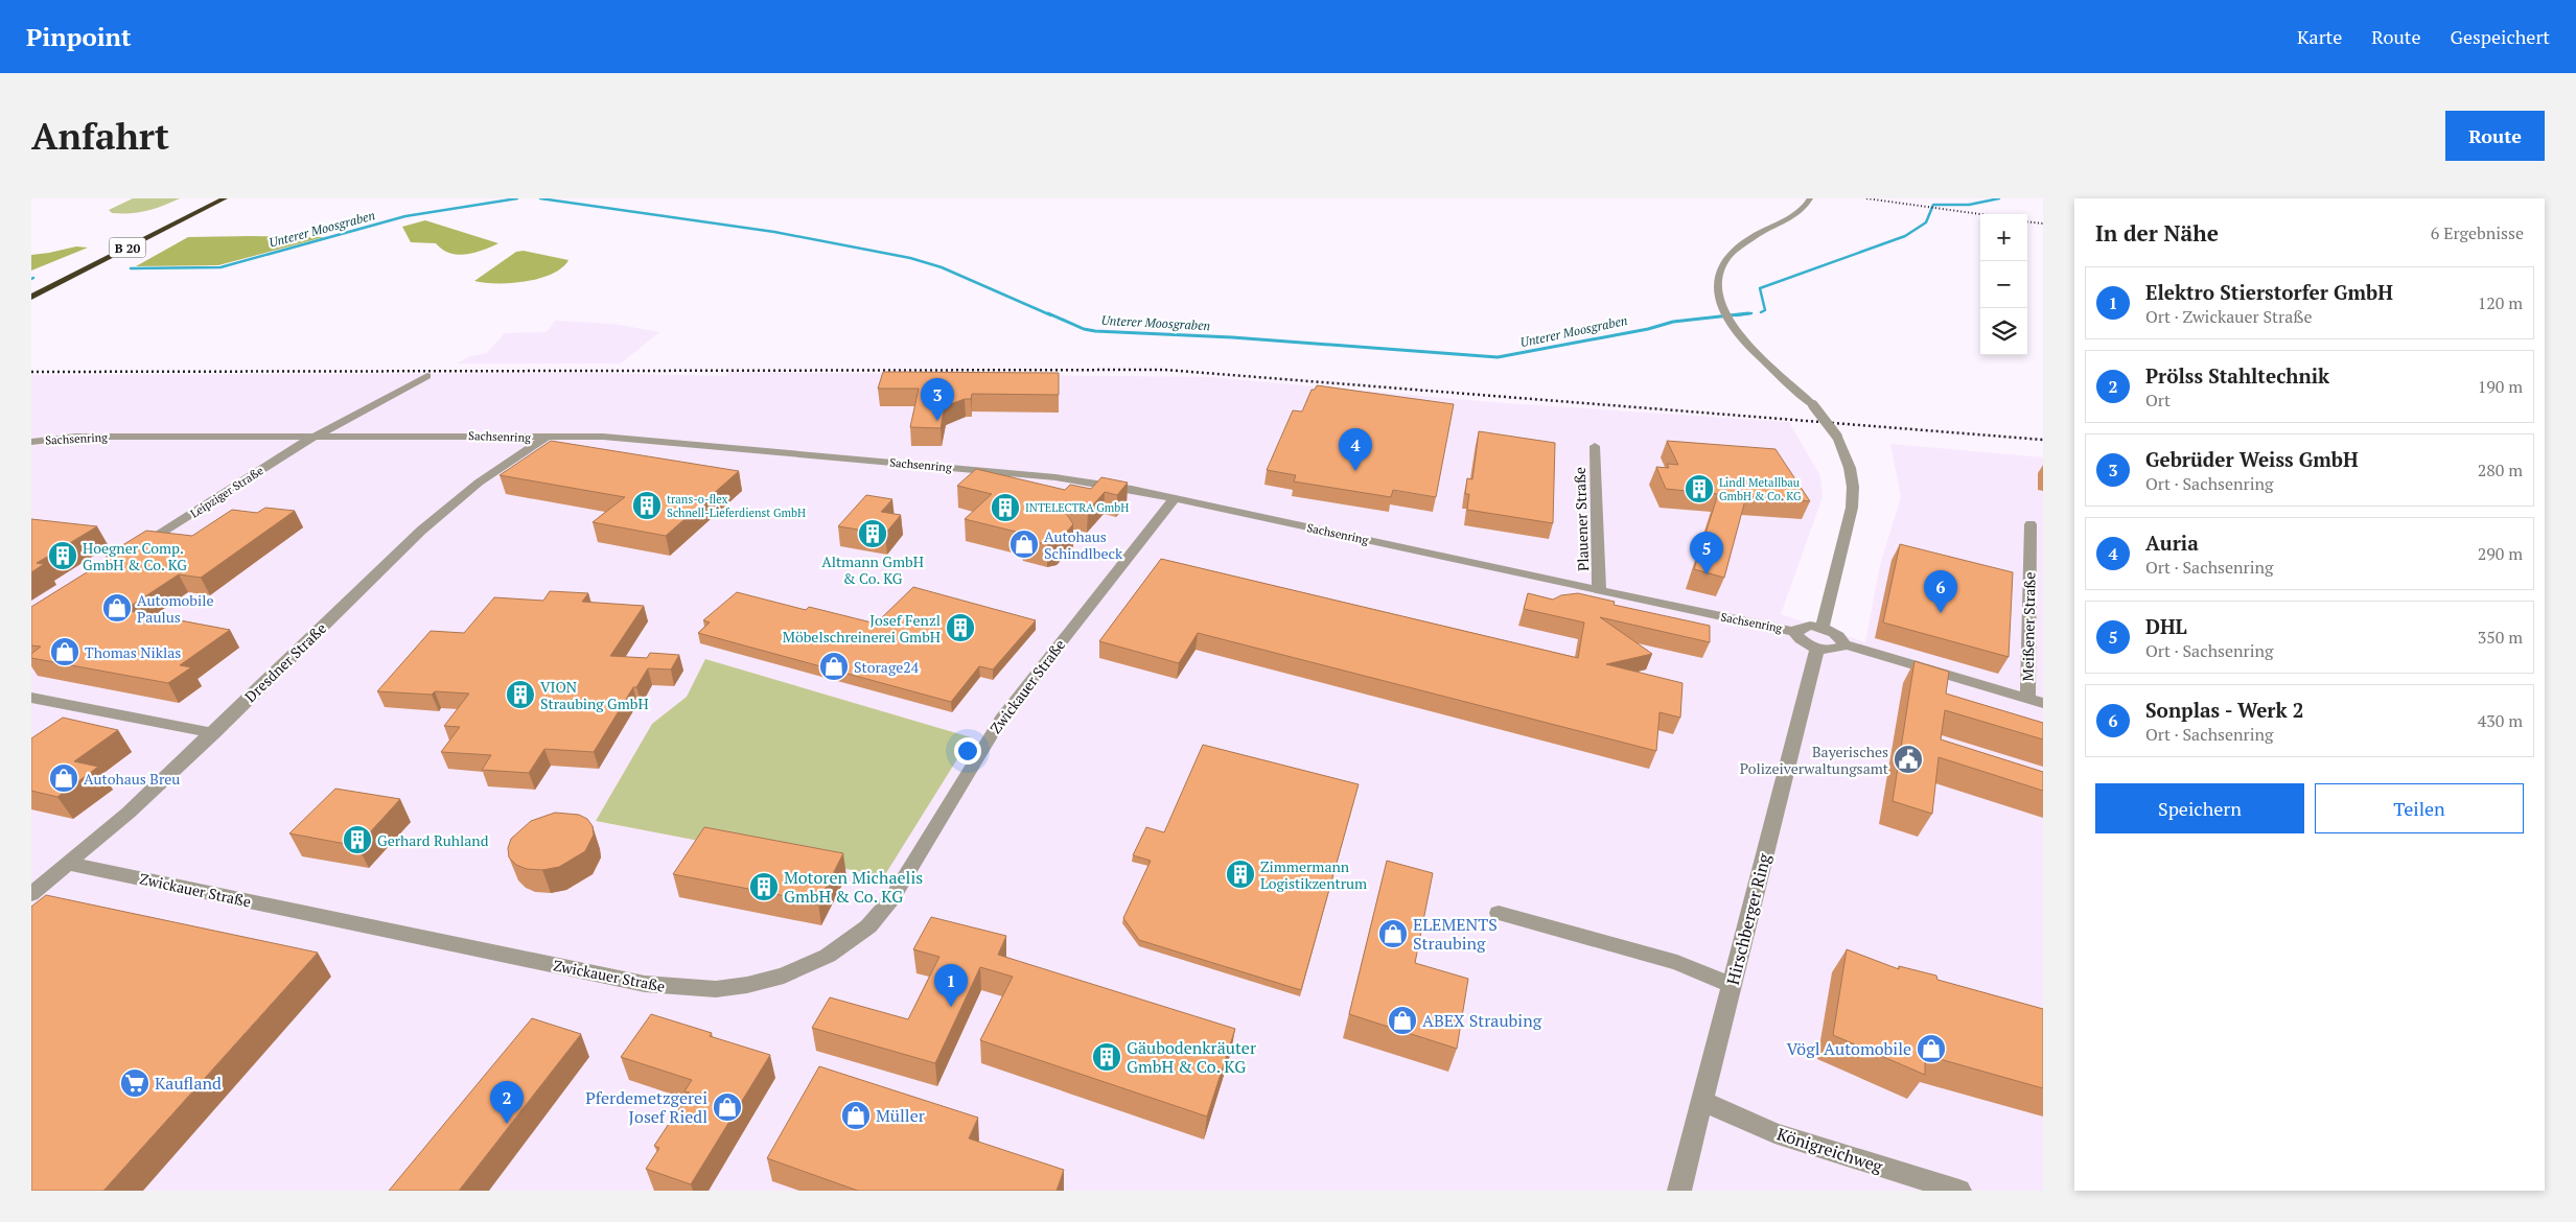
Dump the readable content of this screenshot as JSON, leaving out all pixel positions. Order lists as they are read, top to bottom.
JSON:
{
  "streets": {
    "highway": ["B 20"],
    "street": [
      "Sachsenring",
      "Leipziger Straße",
      "Plauener Straße",
      "Meißener Straße",
      "Dresdner Straße",
      "Zwickauer Straße",
      "Hirschberger Ring",
      "Königreichweg"
    ]
  },
  "crossings": [
    ["Sachsenring", "Leipziger Straße"],
    ["Sachsenring", "Plauener Straße"],
    ["Sachsenring", "Dresdner Straße"],
    ["Sachsenring", "Zwickauer Straße"],
    ["Dresdner Straße", "Zwickauer Straße"],
    ["Hirschberger Ring", "Königreichweg"]
  ],
  "water": ["Unterer Moosgraben"],
  "places": {
    "building": [
      "Lindl Metallbau GmbH & Co. KG",
      "trans-o-flex Schnell-Lieferdienst GmbH",
      "INTELECTRA GmbH",
      "Altmann GmbH & Co. KG",
      "Hoegner Comp. GmbH & Co. KG",
      "Josef Fenzl Möbelschreinerei GmbH",
      "VION Straubing GmbH",
      "Gerhard Ruhland",
      "Zimmermann Logistikzentrum",
      "Motoren Michaelis GmbH & Co. KG",
      "Gäubodenkräuter GmbH & Co. KG"
    ],
    "shop": [
      "Autohaus Schindlbeck",
      "Automobile Paulus",
      "Thomas Niklas",
      "Storage24",
      "Autohaus Breu",
      "ELEMENTS Straubing",
      "ABEX Straubing",
      "Vögl Automobile",
      "Pferdemetzgerei Josef Riedl",
      "Müller"
    ],
    "public building": ["Bayerisches Polizeiverwaltungsamt"],
    "supermarket": ["Kaufland"]
  },
  "page": {
    "header": "Pinpoint",
    "nav": ["Karte", "Route", "Gespeichert"],
    "buttons": [
      "Route",
      ["Speichern", "Teilen"]
    ],
    "title": "Anfahrt",
    "heading": ["In der Nähe", "6 Ergebnisse"],
    "map_buttons": ["+", "−"],
    "list": [
      {
        "mark": "1",
        "name": "Elektro Stierstorfer GmbH",
        "note": "Ort · Zwickauer Straße",
        "value": "120 m"
      },
      {
        "mark": "2",
        "name": "Prölss Stahltechnik",
        "note": "Ort",
        "value": "190 m"
      },
      {
        "mark": "3",
        "name": "Gebrüder Weiss GmbH",
        "note": "Ort · Sachsenring",
        "value": "280 m"
      },
      {
        "mark": "4",
        "name": "Auria",
        "note": "Ort · Sachsenring",
        "value": "290 m"
      },
      {
        "mark": "5",
        "name": "DHL",
        "note": "Ort · Sachsenring",
        "value": "350 m"
      },
      {
        "mark": "6",
        "name": "Sonplas - Werk 2",
        "note": "Ort · Sachsenring",
        "value": "430 m"
      }
    ],
    "pins": [
      "3",
      "4",
      "5",
      "6",
      "1",
      "2"
    ]
  }
}
